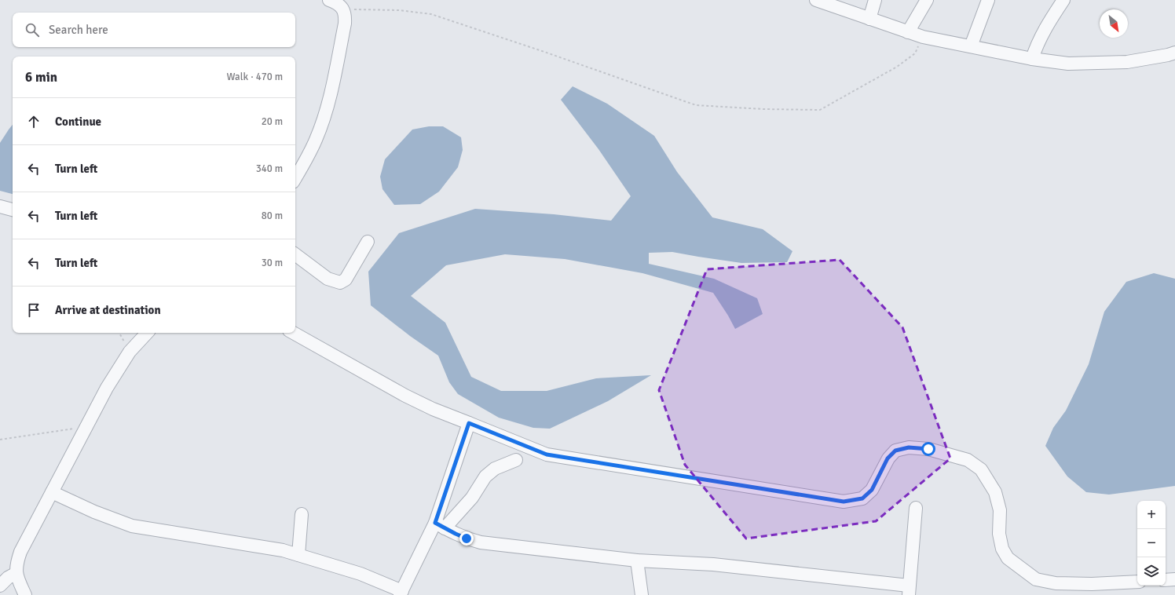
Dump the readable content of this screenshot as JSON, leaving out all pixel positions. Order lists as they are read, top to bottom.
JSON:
{
  "north": "bottom right",
  "page": {
    "search": "Search here",
    "heading": ["6 min", "Walk · 470 m"],
    "list": [
      ["Continue", "20 m"],
      ["Turn left", "340 m"],
      ["Turn left", "80 m"],
      ["Turn left", "30 m"],
      "Arrive at destination"
    ],
    "map_buttons": ["+", "−"]
  }
}
